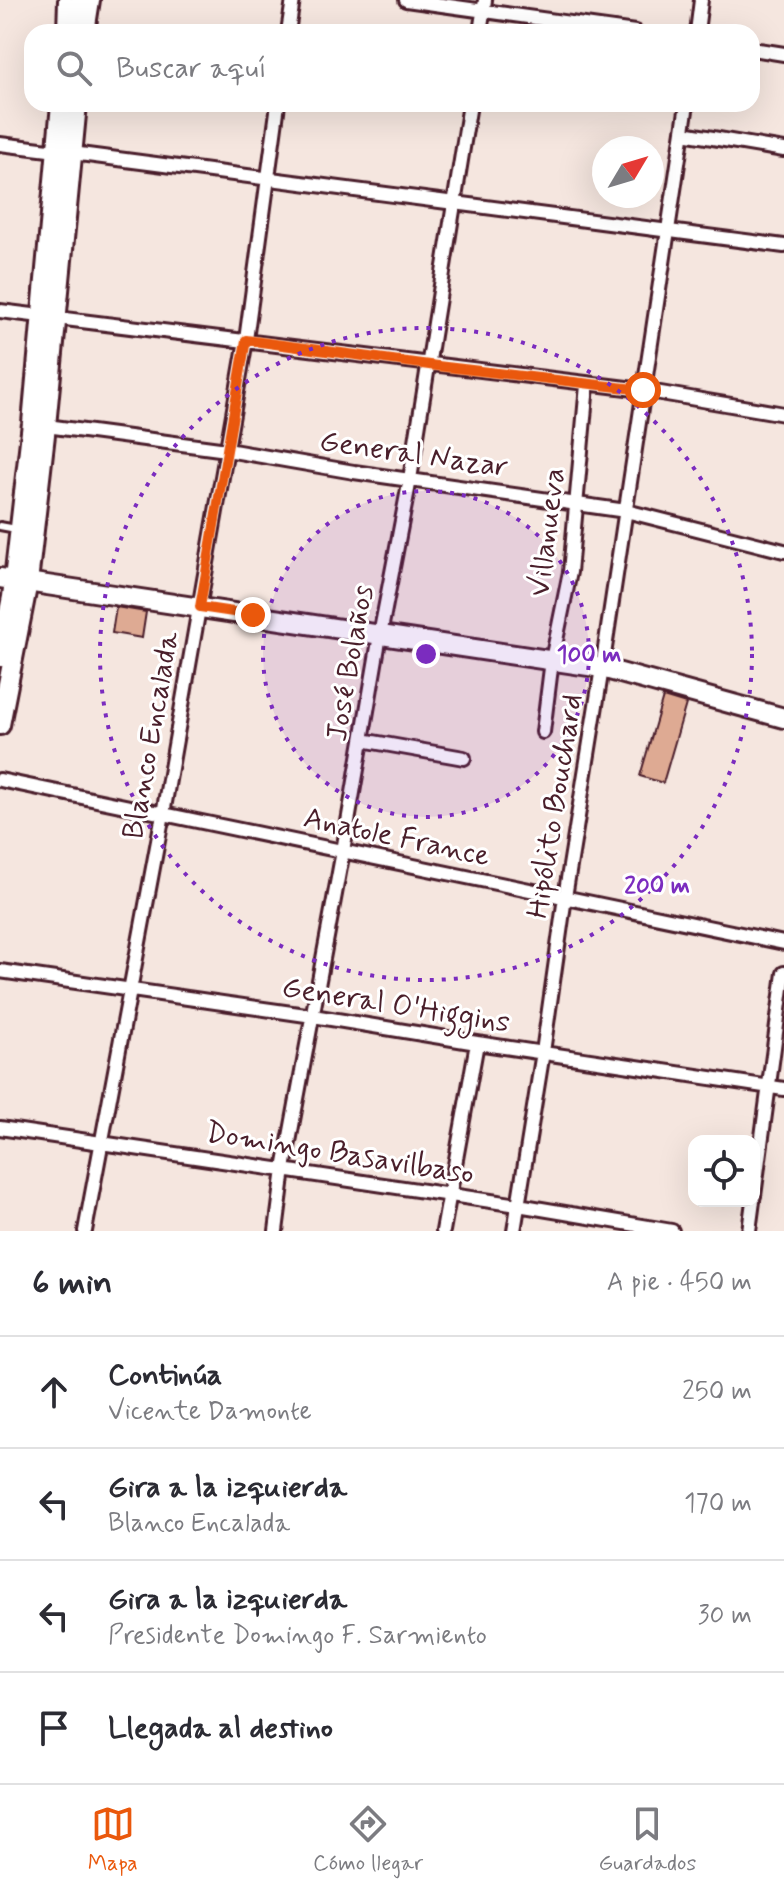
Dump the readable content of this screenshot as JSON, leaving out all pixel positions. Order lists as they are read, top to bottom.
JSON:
{
  "streets": {
    "street": [
      "General Nazar",
      "Villanueva",
      "José Bolaños",
      "Blanco Encalada",
      "Hipólito Bouchard",
      "Anatole France",
      "General O'Higgins",
      "Domingo Basavilbaso"
    ]
  },
  "crossings": [
    ["General Nazar", "Villanueva"],
    ["General Nazar", "José Bolaños"],
    ["General Nazar", "Blanco Encalada"],
    ["General Nazar", "Hipólito Bouchard"],
    ["José Bolaños", "Anatole France"],
    ["José Bolaños", "General O'Higgins"],
    ["José Bolaños", "Domingo Basavilbaso"],
    ["Blanco Encalada", "Anatole France"],
    ["Blanco Encalada", "General O'Higgins"],
    ["Blanco Encalada", "Domingo Basavilbaso"],
    ["Hipólito Bouchard", "Anatole France"],
    ["Hipólito Bouchard", "General O'Higgins"],
    ["Hipólito Bouchard", "Domingo Basavilbaso"]
  ],
  "north": "top right",
  "page": {
    "search": "Buscar aquí",
    "heading": ["6 min", "A pie · 450 m"],
    "list": [
      ["Continúa", "Vicente Damonte", "250 m"],
      ["Gira a la izquierda", "Blanco Encalada", "170 m"],
      ["Gira a la izquierda", "Presidente Domingo F. Sarmiento", "30 m"],
      "Llegada al destino"
    ],
    "nav": ["Mapa", "Cómo llegar", "Guardados"]
  },
  "rings": ["100 m", "200 m"]
}
